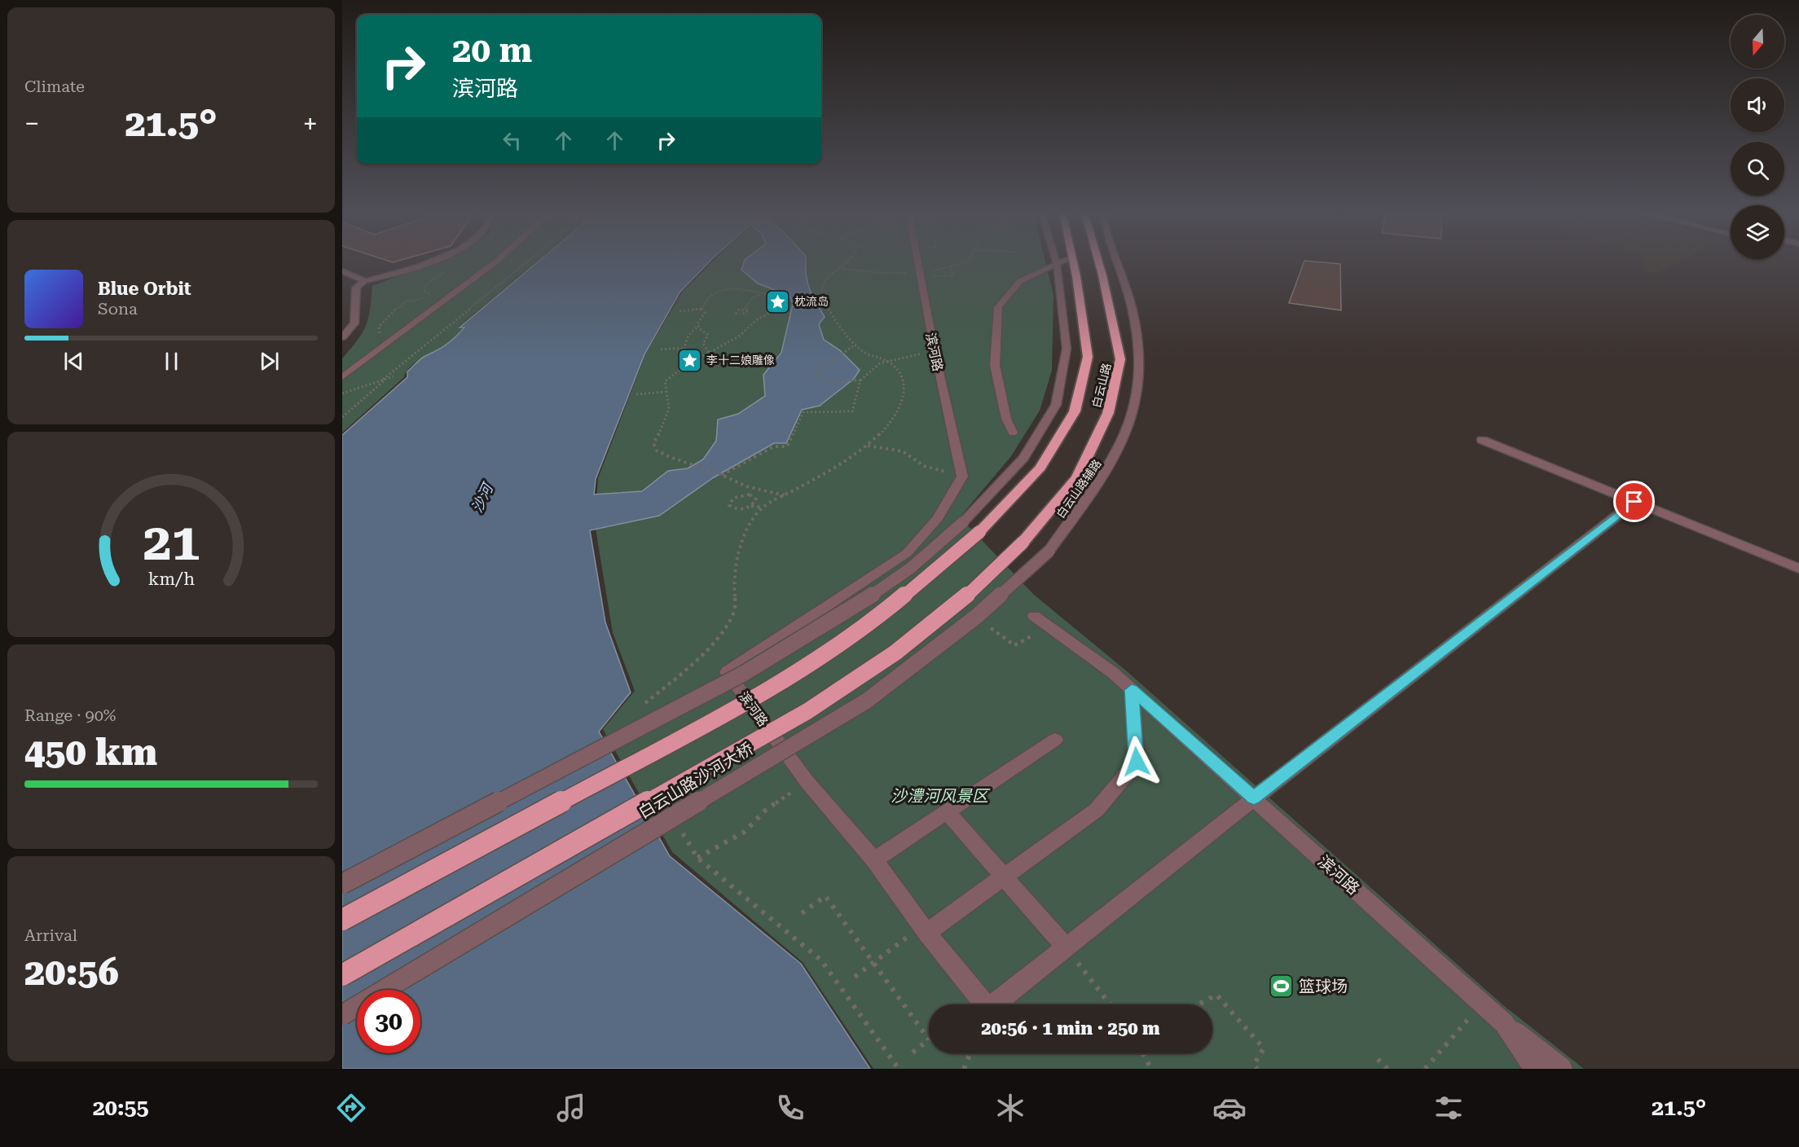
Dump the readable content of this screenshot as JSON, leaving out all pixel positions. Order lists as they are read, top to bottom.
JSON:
{
  "streets": {
    "highway": ["白云山路", "白云山路沙河大桥"],
    "street": ["滨河路", "白云山路辅路"]
  },
  "crossings": [
    ["白云山路", "白云山路沙河大桥"],
    ["白云山路辅路", "白云山路沙河大桥"]
  ],
  "water": ["沙河"],
  "parks": ["沙澧河风景区"],
  "places": {
    "place": ["枕流岛", "李十二娘雕像"],
    "sports": ["篮球场"]
  },
  "north": "bottom",
  "page": {
    "tile": [
      "Climate",
      ["Range · 90%", "450 km"],
      ["Arrival", "20:56"]
    ],
    "turn": ["20 m", "滨河路"],
    "heat": ["−", "21.5°", "+"],
    "song": ["Blue Orbit", "Sona"],
    "limit": "30",
    "trip": "20:56 · 1 min · 250 m",
    "tabs": ["20:55", "21.5°"],
    "gauge": ["21", "km/h"]
  }
}
